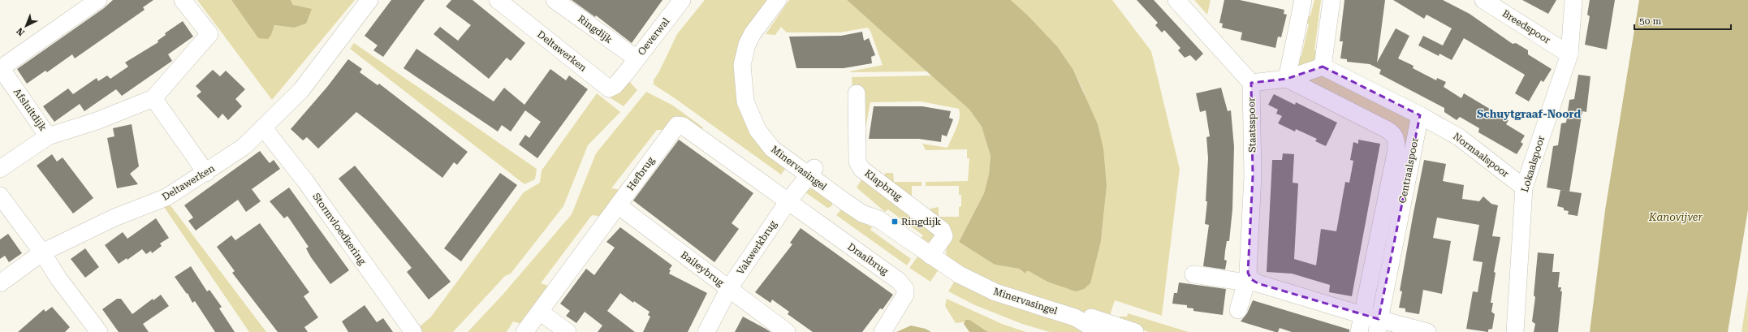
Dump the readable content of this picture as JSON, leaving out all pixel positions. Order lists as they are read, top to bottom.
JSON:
{
  "streets": {
    "street": [
      "Breedspoor",
      "Ringdijk",
      "Oeverwal",
      "Deltawerken",
      "Afsluitdijk",
      "Staatsspoor",
      "Normaalspoor",
      "Lokaalspoor",
      "Minervasingel",
      "Centraalspoor",
      "Hefbrug",
      "Klapbrug",
      "Stormvloedkering",
      "Vakwerkbrug",
      "Draaibrug",
      "Baileybrug"
    ]
  },
  "crossings": [
    ["Breedspoor", "Lokaalspoor"],
    ["Ringdijk", "Oeverwal"],
    ["Oeverwal", "Deltawerken"],
    ["Deltawerken", "Stormvloedkering"],
    ["Normaalspoor", "Lokaalspoor"],
    ["Normaalspoor", "Centraalspoor"],
    ["Minervasingel", "Klapbrug"],
    ["Minervasingel", "Vakwerkbrug"],
    ["Hefbrug", "Vakwerkbrug"],
    ["Hefbrug", "Draaibrug"],
    ["Hefbrug", "Baileybrug"],
    ["Vakwerkbrug", "Draaibrug"],
    ["Vakwerkbrug", "Baileybrug"]
  ],
  "districts": ["Schuytgraaf-Noord"],
  "water": ["Kanovijver"],
  "places": {
    "transit": ["Ringdijk"]
  },
  "scale_bar": "50 m",
  "north": "bottom left"
}
